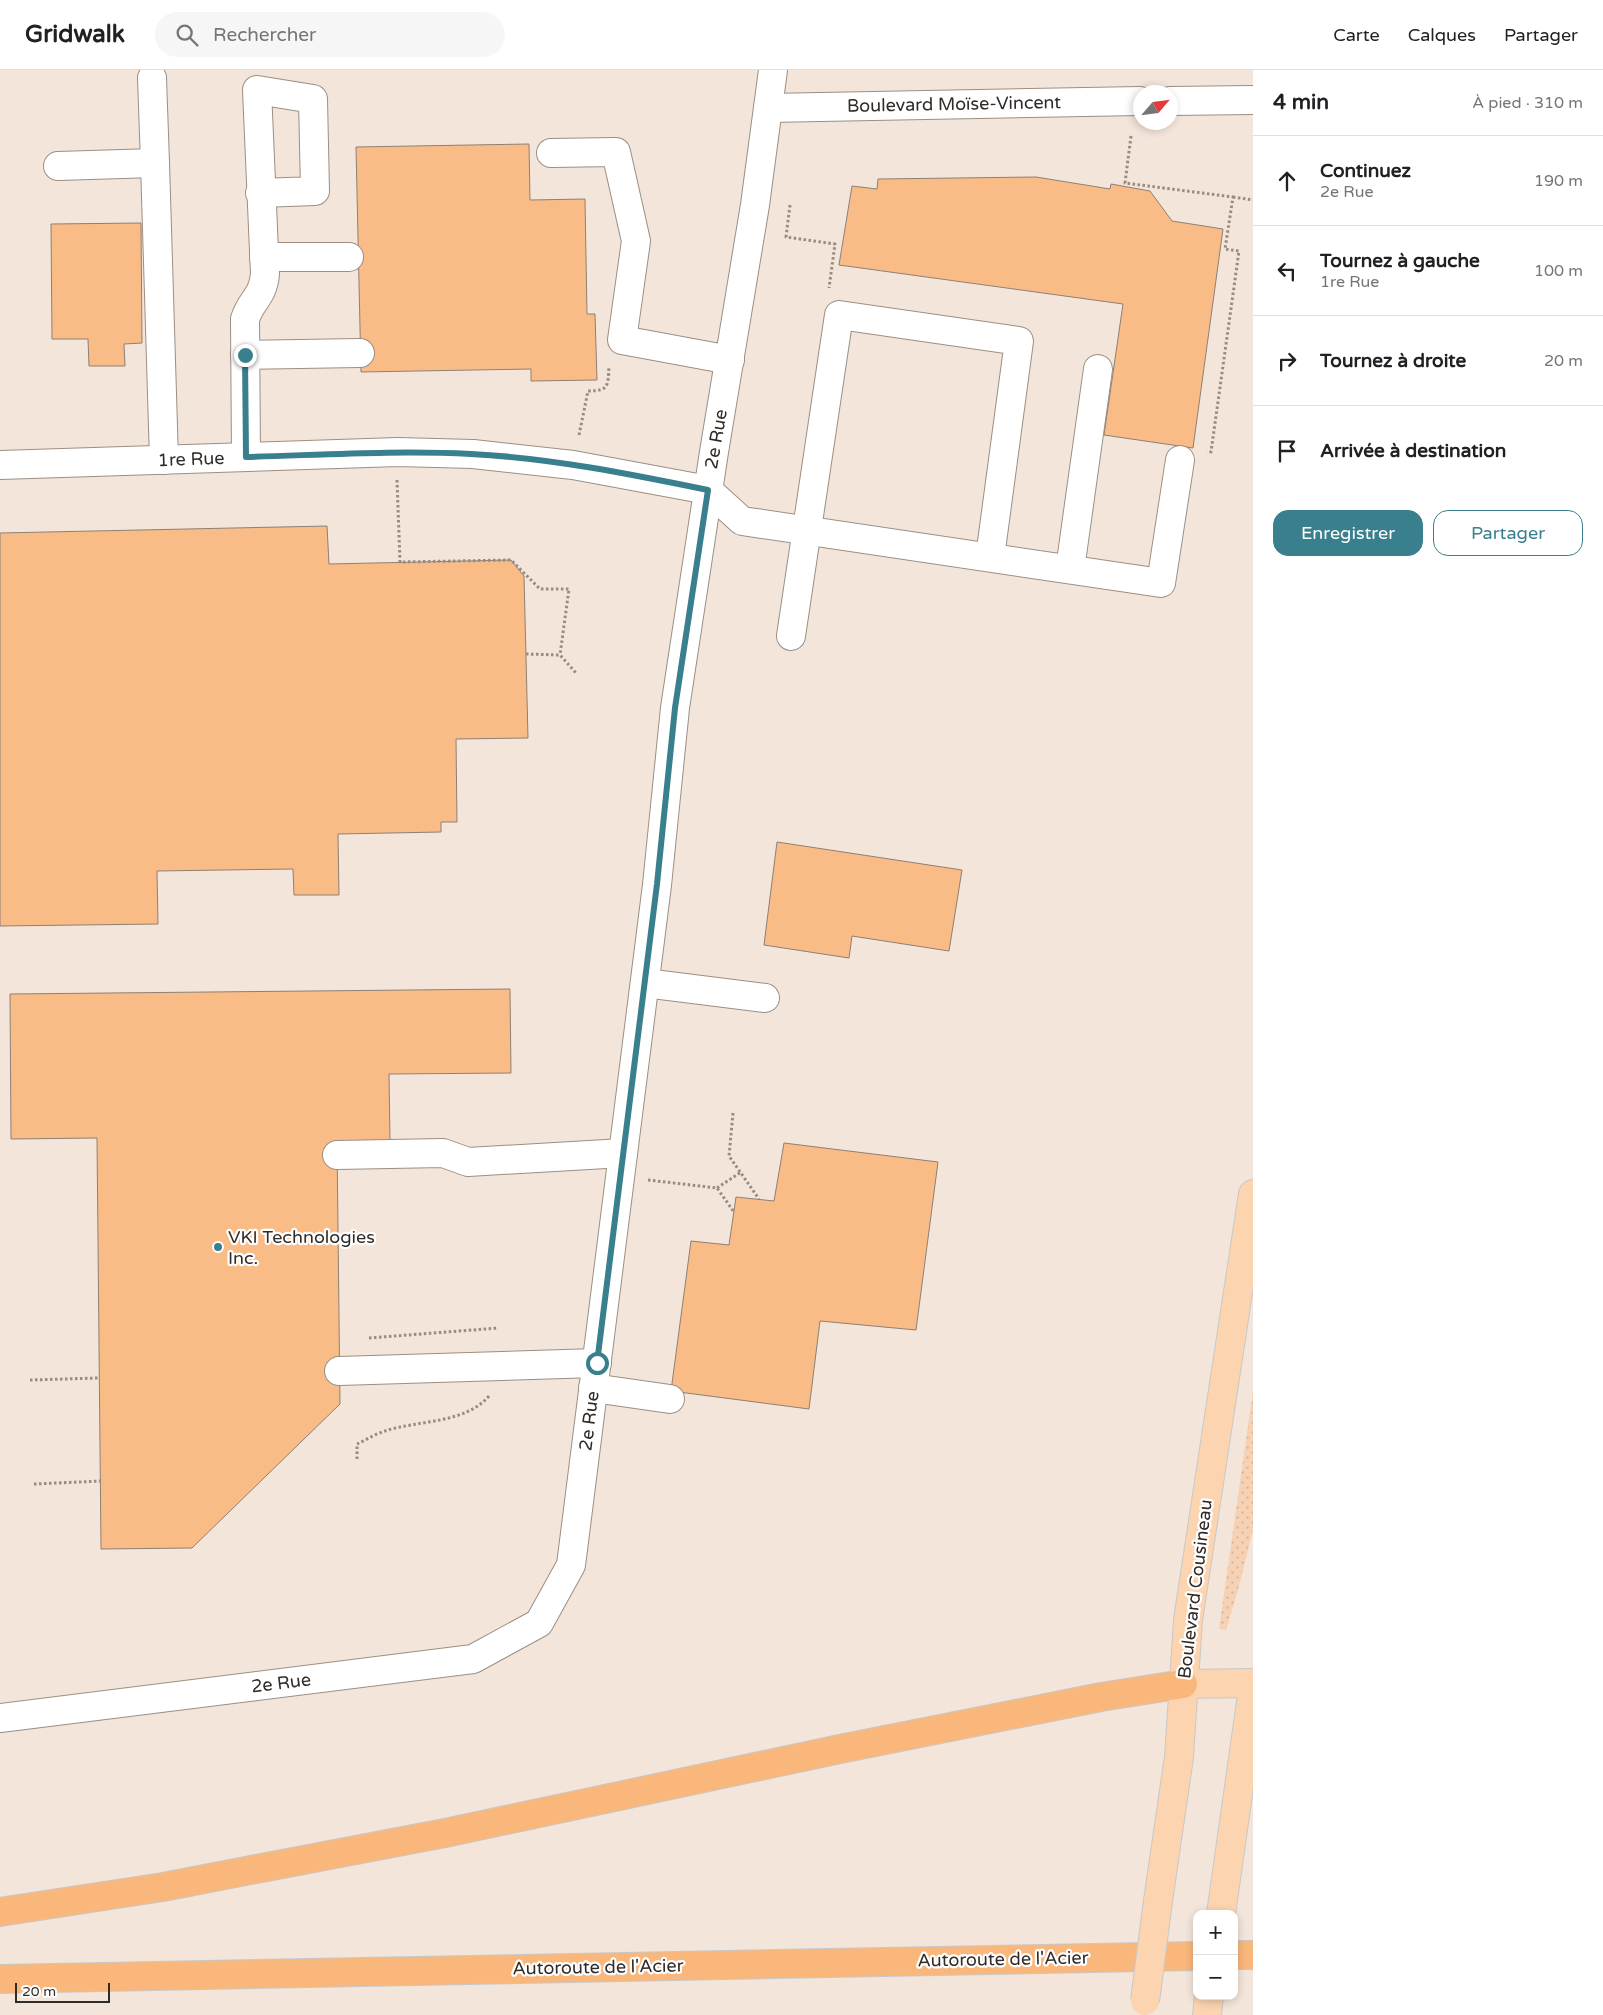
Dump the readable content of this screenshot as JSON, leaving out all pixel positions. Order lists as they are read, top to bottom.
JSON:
{
  "streets": {
    "highway": ["Autoroute de l'Acier"],
    "main road": ["Boulevard Cousineau"],
    "street": ["Boulevard Moïse-Vincent", "2e Rue", "1re Rue"]
  },
  "crossings": [
    ["Boulevard Moïse-Vincent", "2e Rue"],
    ["2e Rue", "1re Rue"]
  ],
  "places": ["VKI Technologies Inc."],
  "scale_bar": "20 m",
  "north": "top right",
  "page": {
    "header": "Gridwalk",
    "search": "Rechercher",
    "nav": ["Carte", "Calques", "Partager"],
    "heading": ["4 min", "À pied · 310 m"],
    "list": [
      ["Continuez", "2e Rue", "190 m"],
      ["Tournez à gauche", "1re Rue", "100 m"],
      ["Tournez à droite", "20 m"],
      "Arrivée à destination"
    ],
    "buttons": ["Enregistrer", "Partager"],
    "map_buttons": ["+", "−"],
    "scale": "20 m"
  }
}
